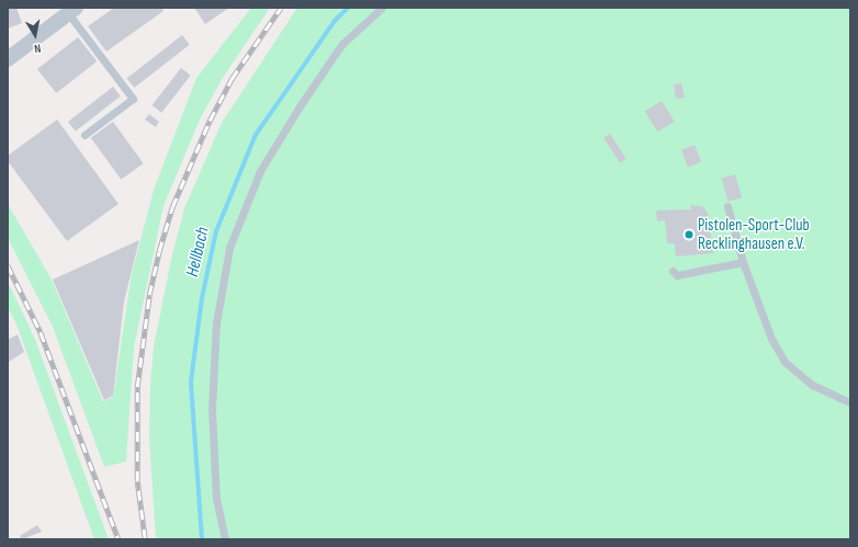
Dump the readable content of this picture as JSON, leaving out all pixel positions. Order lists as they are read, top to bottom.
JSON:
{
  "water": ["Hellbach"],
  "places": ["Pistolen-Sport-Club Recklinghausen e.V."],
  "north": "bottom"
}
